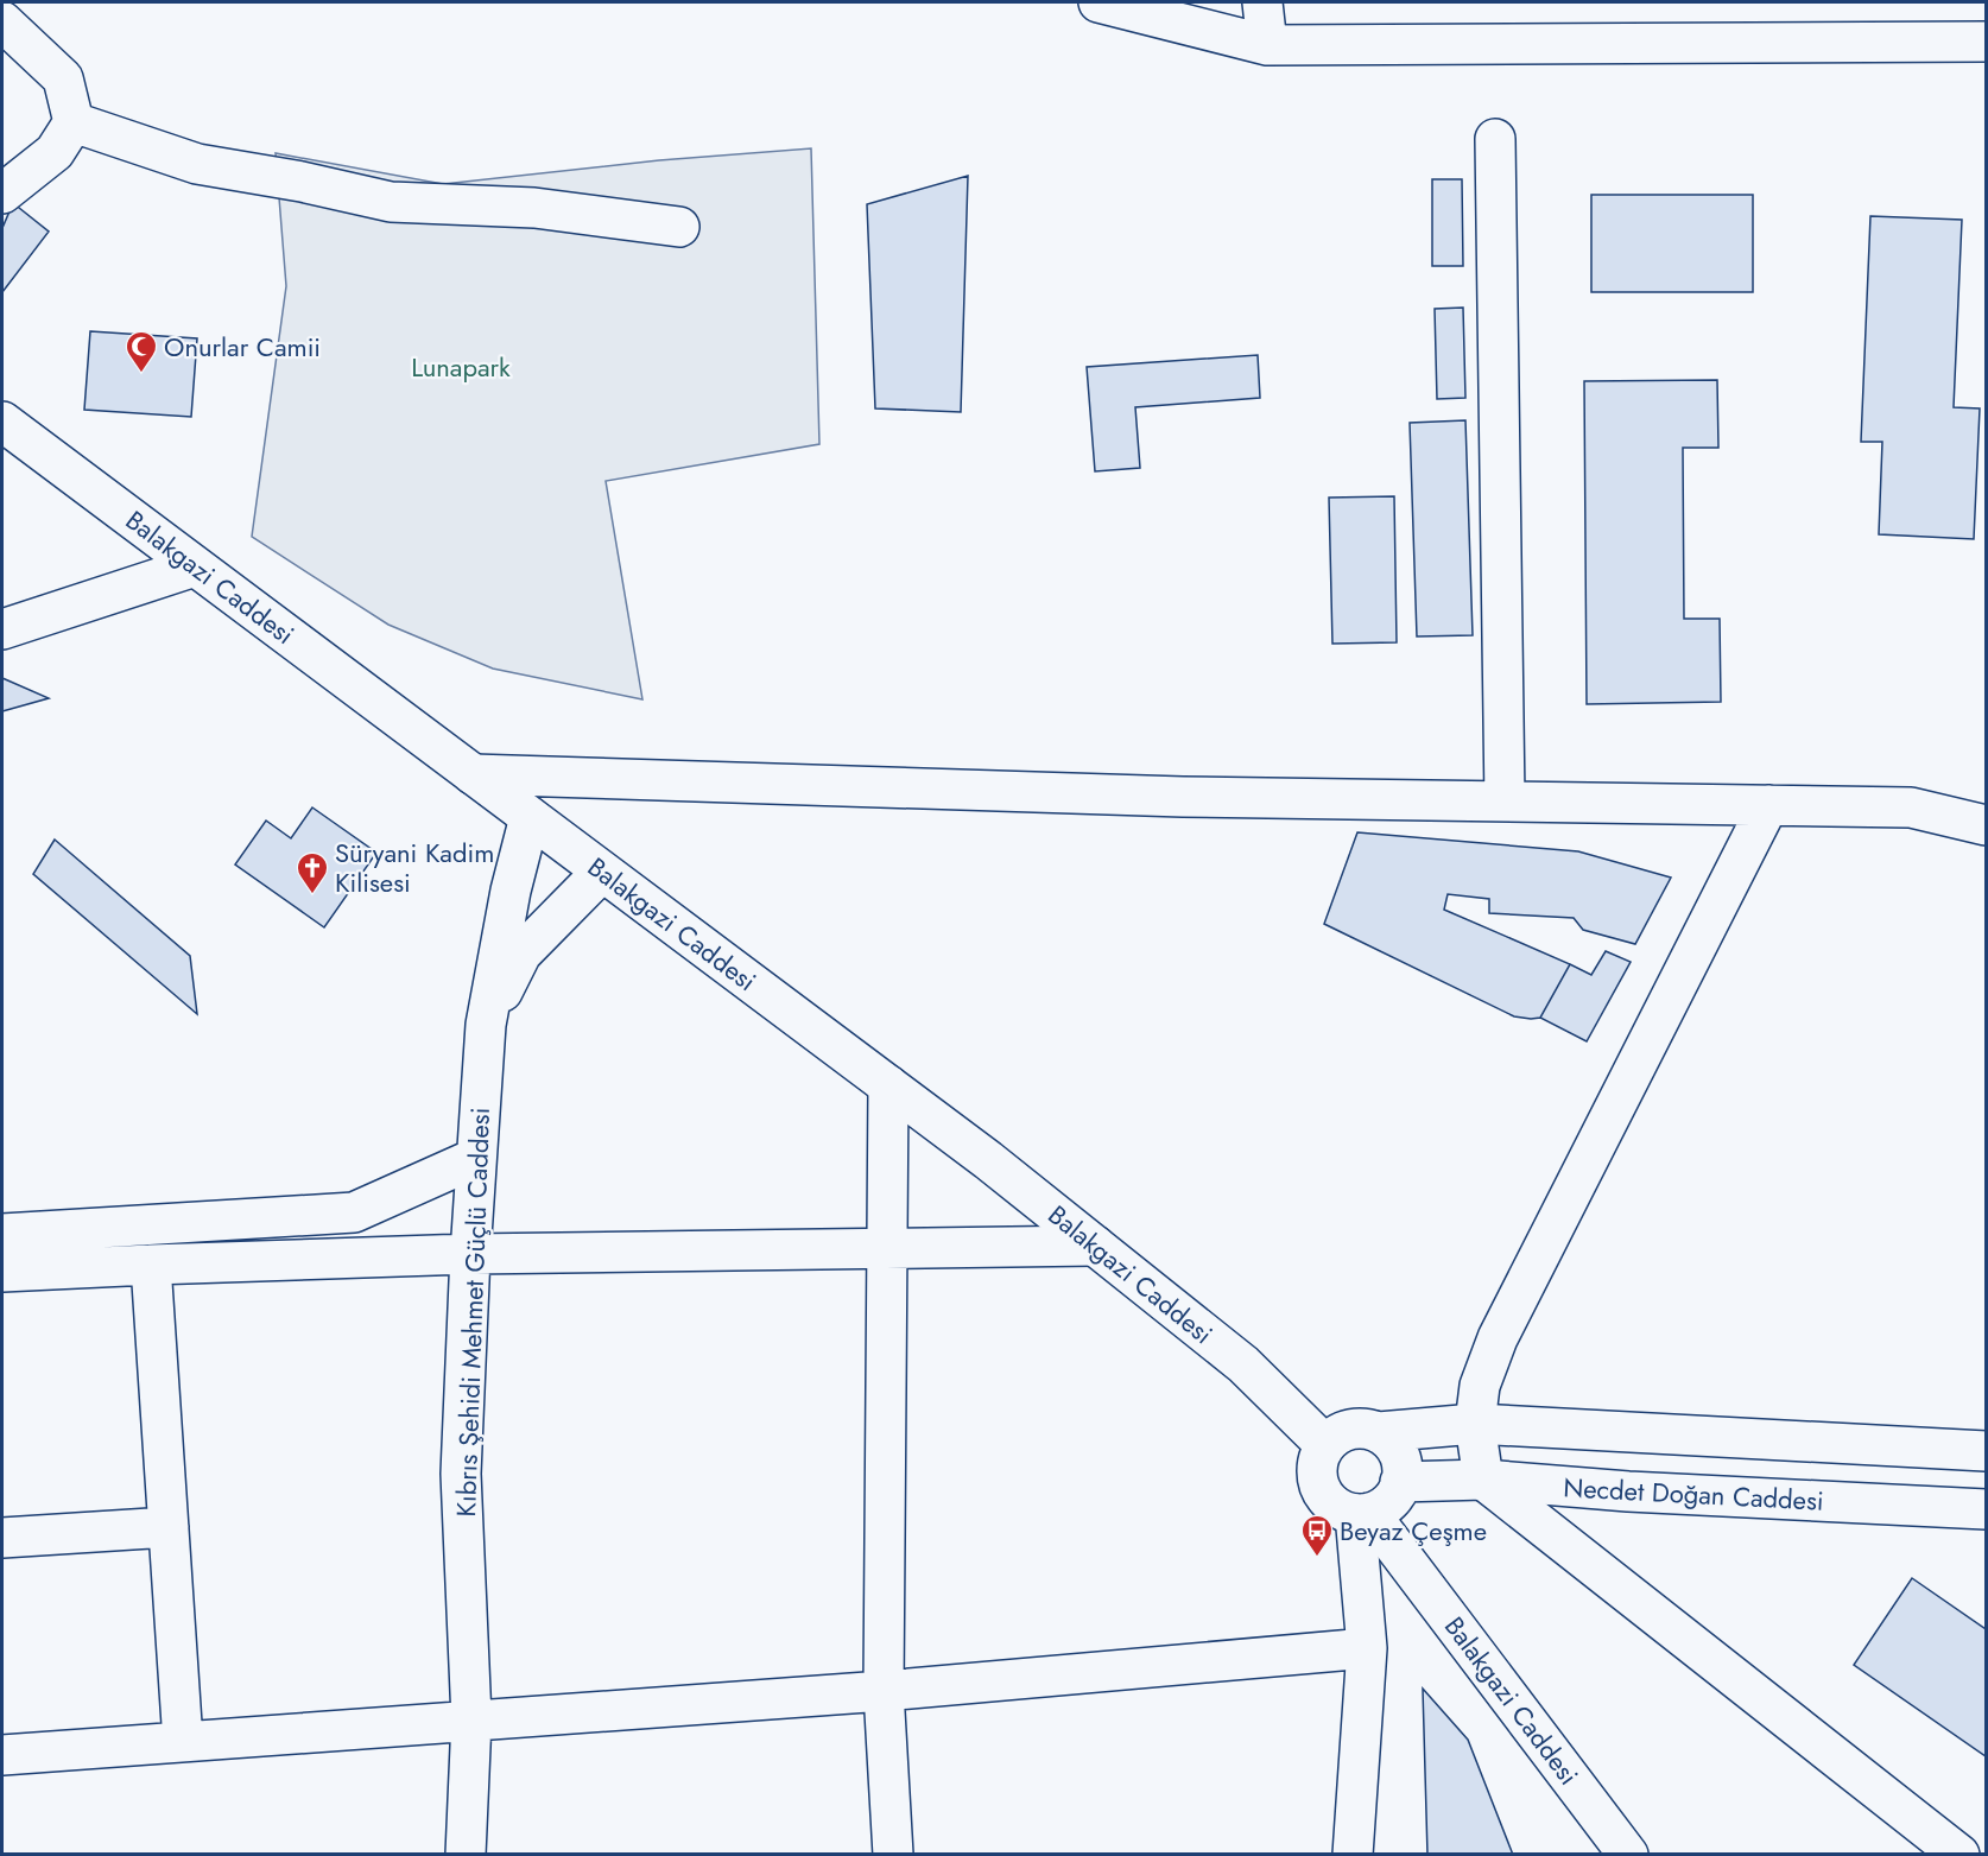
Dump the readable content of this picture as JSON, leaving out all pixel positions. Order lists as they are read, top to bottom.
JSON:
{
  "streets": {
    "street": ["Balakgazi Caddesi", "Kıbrıs Şehidi Mehmet Güçlü Caddesi", "Necdet Doğan Caddesi"]
  },
  "crossings": [
    ["Balakgazi Caddesi", "Kıbrıs Şehidi Mehmet Güçlü Caddesi"],
    ["Balakgazi Caddesi", "Necdet Doğan Caddesi"]
  ],
  "parks": ["Lunapark"],
  "places": {
    "mosque": ["Onurlar Camii"],
    "church": ["Süryani Kadim Kilisesi"],
    "bus stop": ["Beyaz Çeşme"]
  }
}
